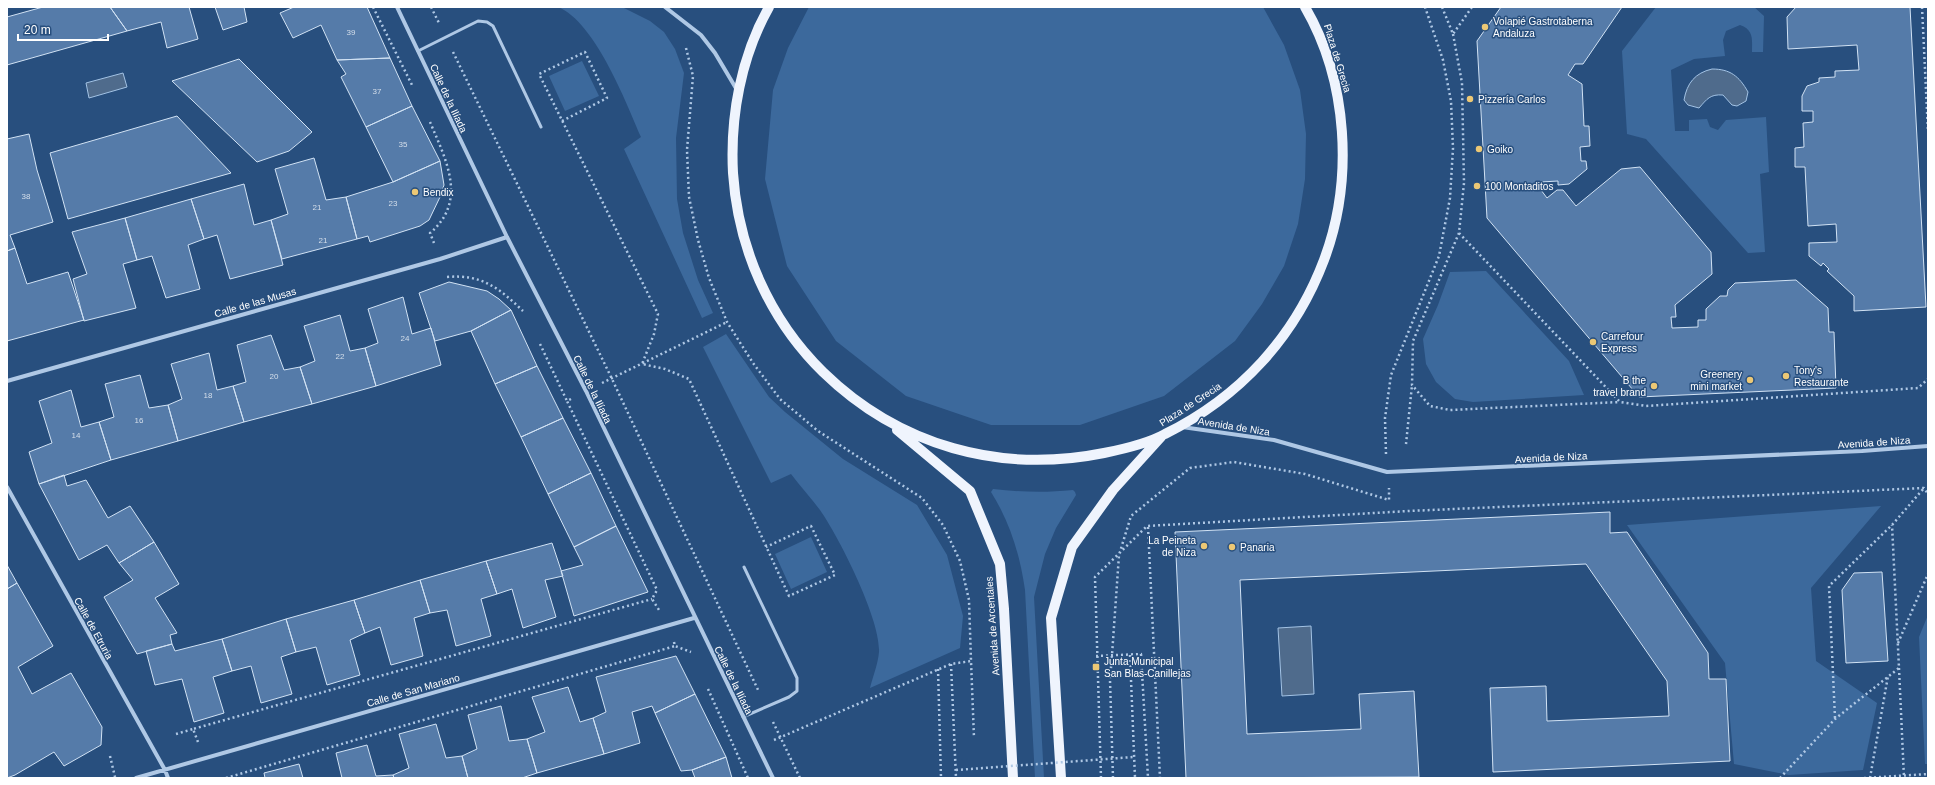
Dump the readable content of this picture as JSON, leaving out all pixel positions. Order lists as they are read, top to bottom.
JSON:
{
  "streets": {
    "main road": ["Plaza de Grecia", "Avenida de Arcentales"],
    "street": [
      "Calle de la Ilíada",
      "Calle de las Musas",
      "Avenida de Niza",
      "Calle de Etruria",
      "Calle de San Mariano"
    ]
  },
  "crossings": [
    ["Plaza de Grecia", "Avenida de Niza"],
    ["Plaza de Grecia", "Avenida de Arcentales"],
    ["Calle de la Ilíada", "Calle de las Musas"],
    ["Calle de la Ilíada", "Calle de San Mariano"],
    ["Calle de Etruria", "Calle de San Mariano"]
  ],
  "places": {
    "other": [
      "Volapié Gastrotaberna Andaluza",
      "Pizzería Carlos",
      "Goiko",
      "100 Montaditos",
      "Bendix",
      "Carrefour Express",
      "Tony's Restaurante",
      "Greenery mini market",
      "B the travel brand",
      "La Peineta de Niza",
      "Panaria"
    ],
    "transit": ["Junta Municipal San Blas-Canillejas"]
  },
  "house_numbers": [
    "39",
    "37",
    "35",
    "38",
    "23",
    "21",
    "21",
    "24",
    "22",
    "20",
    "18",
    "16",
    "14"
  ],
  "scale_bar": "20 m"
}
